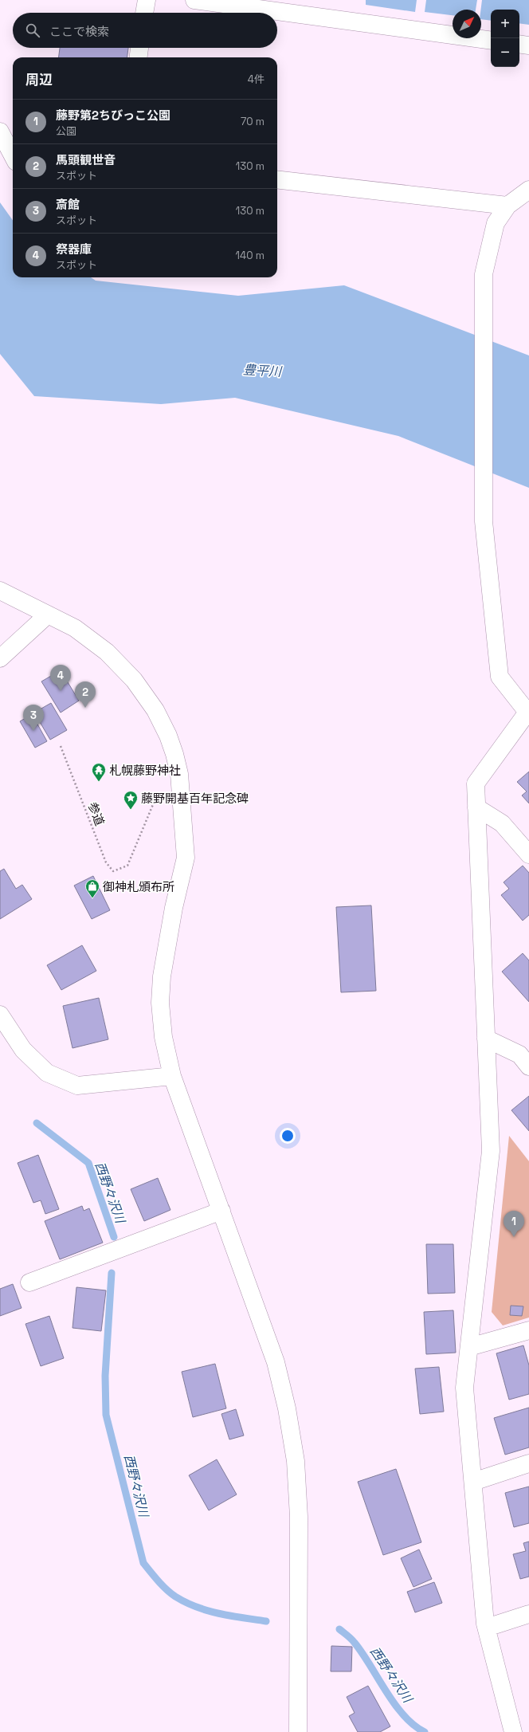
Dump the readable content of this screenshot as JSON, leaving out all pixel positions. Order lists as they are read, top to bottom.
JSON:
{
  "streets": {
    "path": ["参道"]
  },
  "water": ["豊平川", "西野々沢川"],
  "places": {
    "temple": ["札幌藤野神社"],
    "place": ["藤野開基百年記念碑"],
    "shop": ["御神札頒布所"]
  },
  "north": "top right",
  "page": {
    "map_buttons": ["+", "−"],
    "search": "ここで検索",
    "heading": ["周辺", "4件"],
    "list": [
      {
        "mark": "1",
        "name": "藤野第2ちびっこ公園",
        "note": "公園",
        "value": "70 m"
      },
      {
        "mark": "2",
        "name": "馬頭観世音",
        "note": "スポット",
        "value": "130 m"
      },
      {
        "mark": "3",
        "name": "斎館",
        "note": "スポット",
        "value": "130 m"
      },
      {
        "mark": "4",
        "name": "祭器庫",
        "note": "スポット",
        "value": "140 m"
      }
    ],
    "pins": [
      "4",
      "2",
      "3",
      "1"
    ]
  }
}
